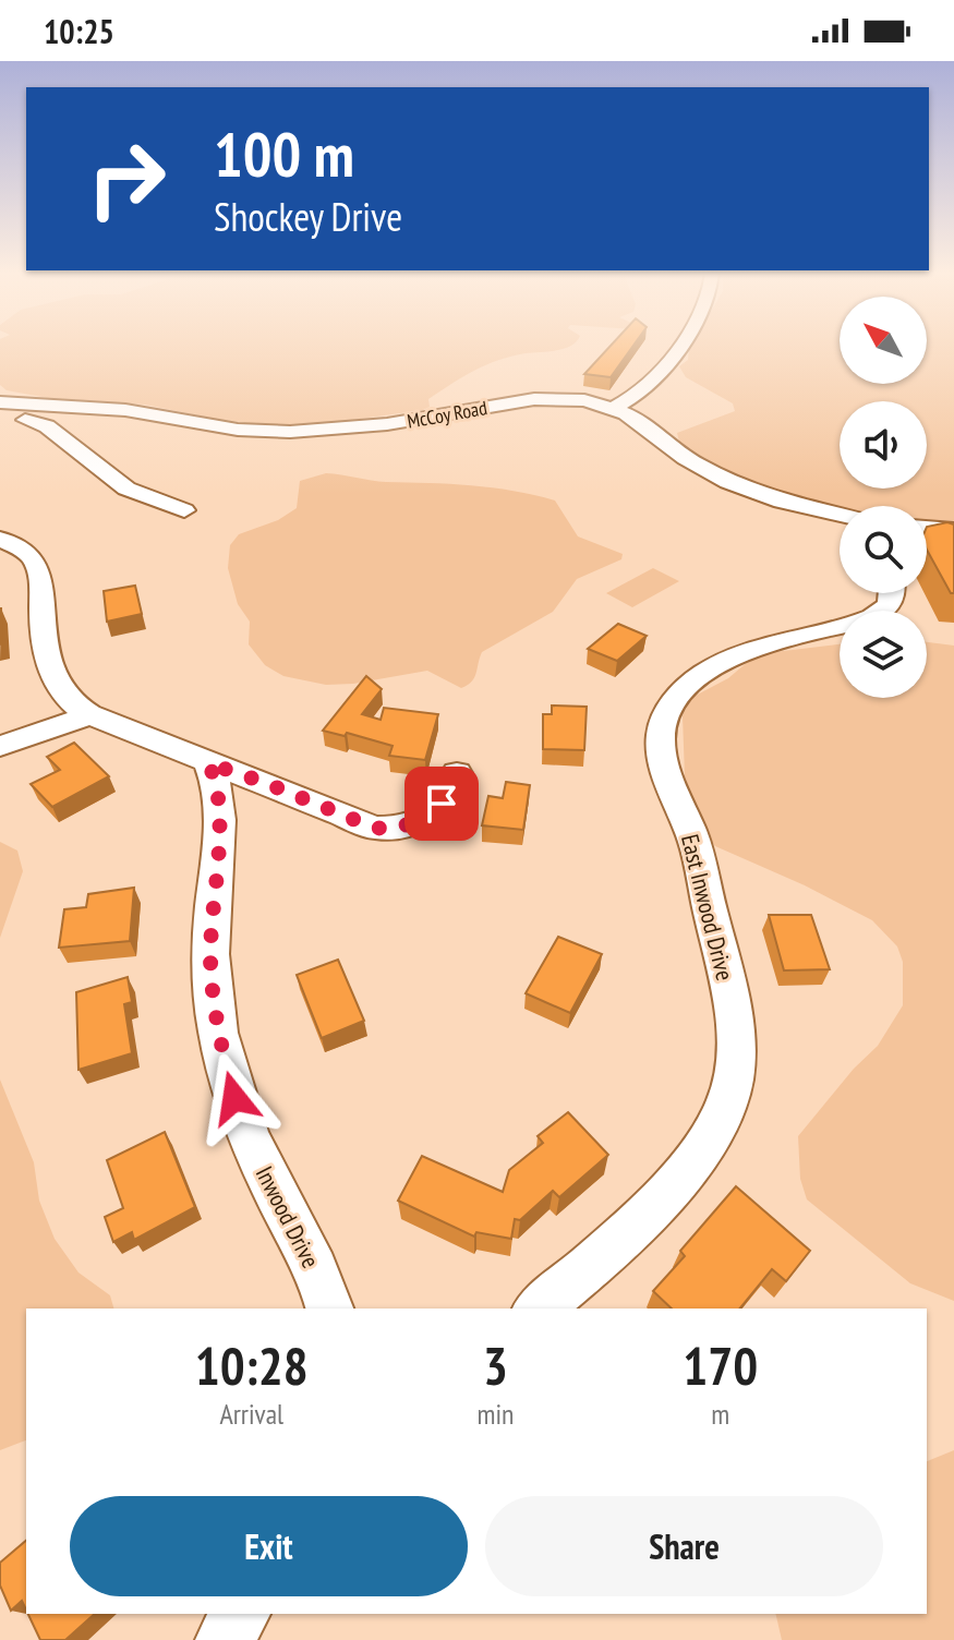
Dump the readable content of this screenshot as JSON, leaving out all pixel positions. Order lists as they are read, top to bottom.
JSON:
{
  "streets": {
    "street": ["McCoy Road", "East Inwood Drive", "Inwood Drive"]
  },
  "north": "top left",
  "page": {
    "status": "10:25",
    "turn": ["100 m", "Shockey Drive"],
    "eta": [
      "10:28",
      "Arrival",
      "3",
      "min",
      "170",
      "m"
    ],
    "buttons": ["Exit", "Share"]
  }
}
